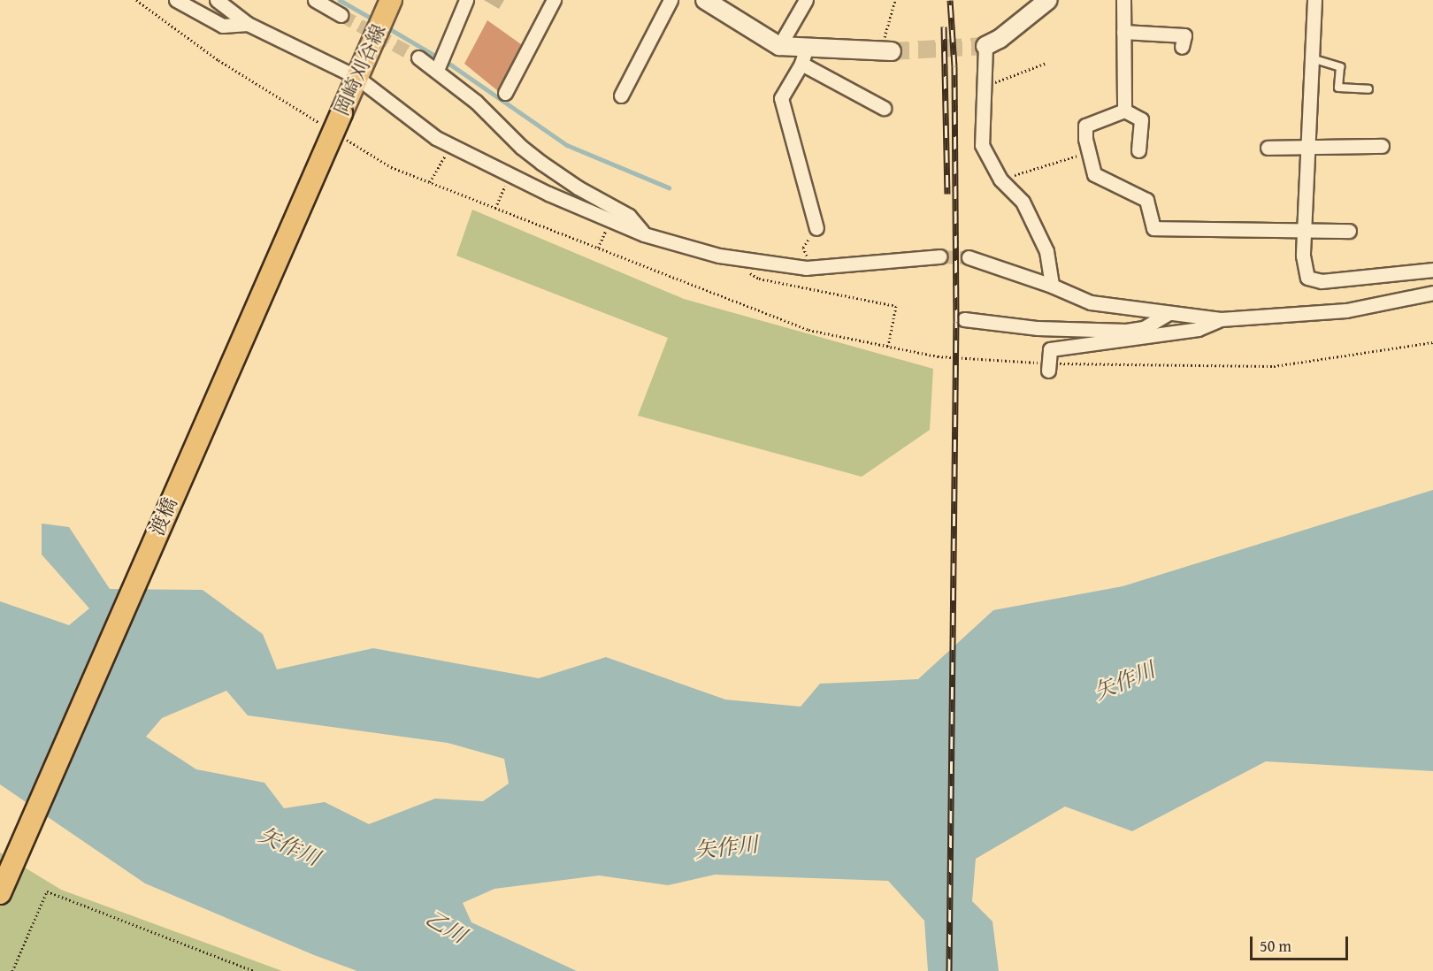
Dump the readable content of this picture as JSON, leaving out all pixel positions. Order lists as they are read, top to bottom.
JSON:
{
  "streets": {
    "main road": ["岡崎刈谷線", "渡橋"]
  },
  "crossings": [
    ["岡崎刈谷線", "渡橋"]
  ],
  "water": ["矢作川", "乙川"],
  "scale_bar": "50 m"
}
